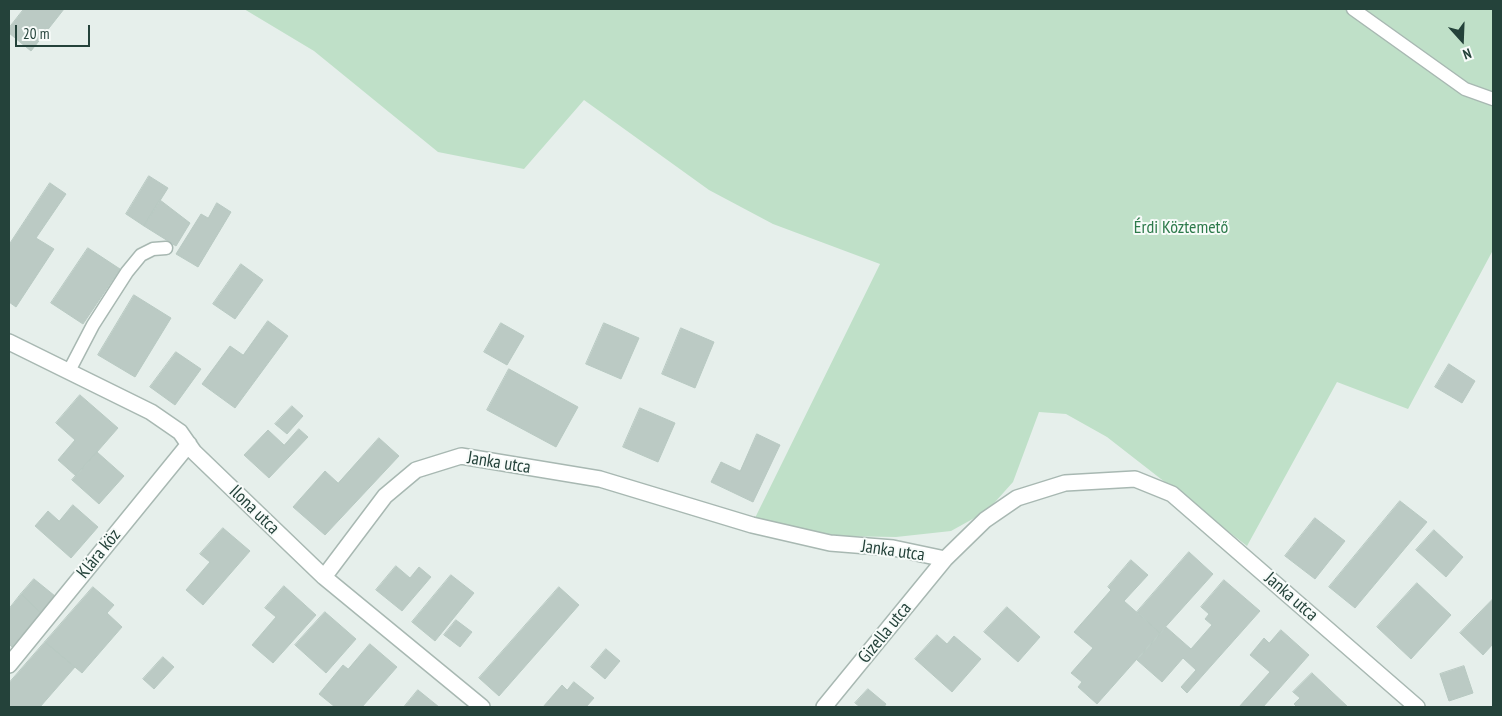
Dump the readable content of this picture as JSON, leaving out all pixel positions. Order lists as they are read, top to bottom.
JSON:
{
  "streets": {
    "street": [
      "Janka utca",
      "Ilona utca",
      "Klára köz",
      "Gizella utca"
    ]
  },
  "crossings": [
    ["Janka utca", "Ilona utca"],
    ["Janka utca", "Gizella utca"],
    ["Ilona utca", "Klára köz"]
  ],
  "parks": ["Érdi Köztemető"],
  "scale_bar": "20 m",
  "north": "bottom"
}
